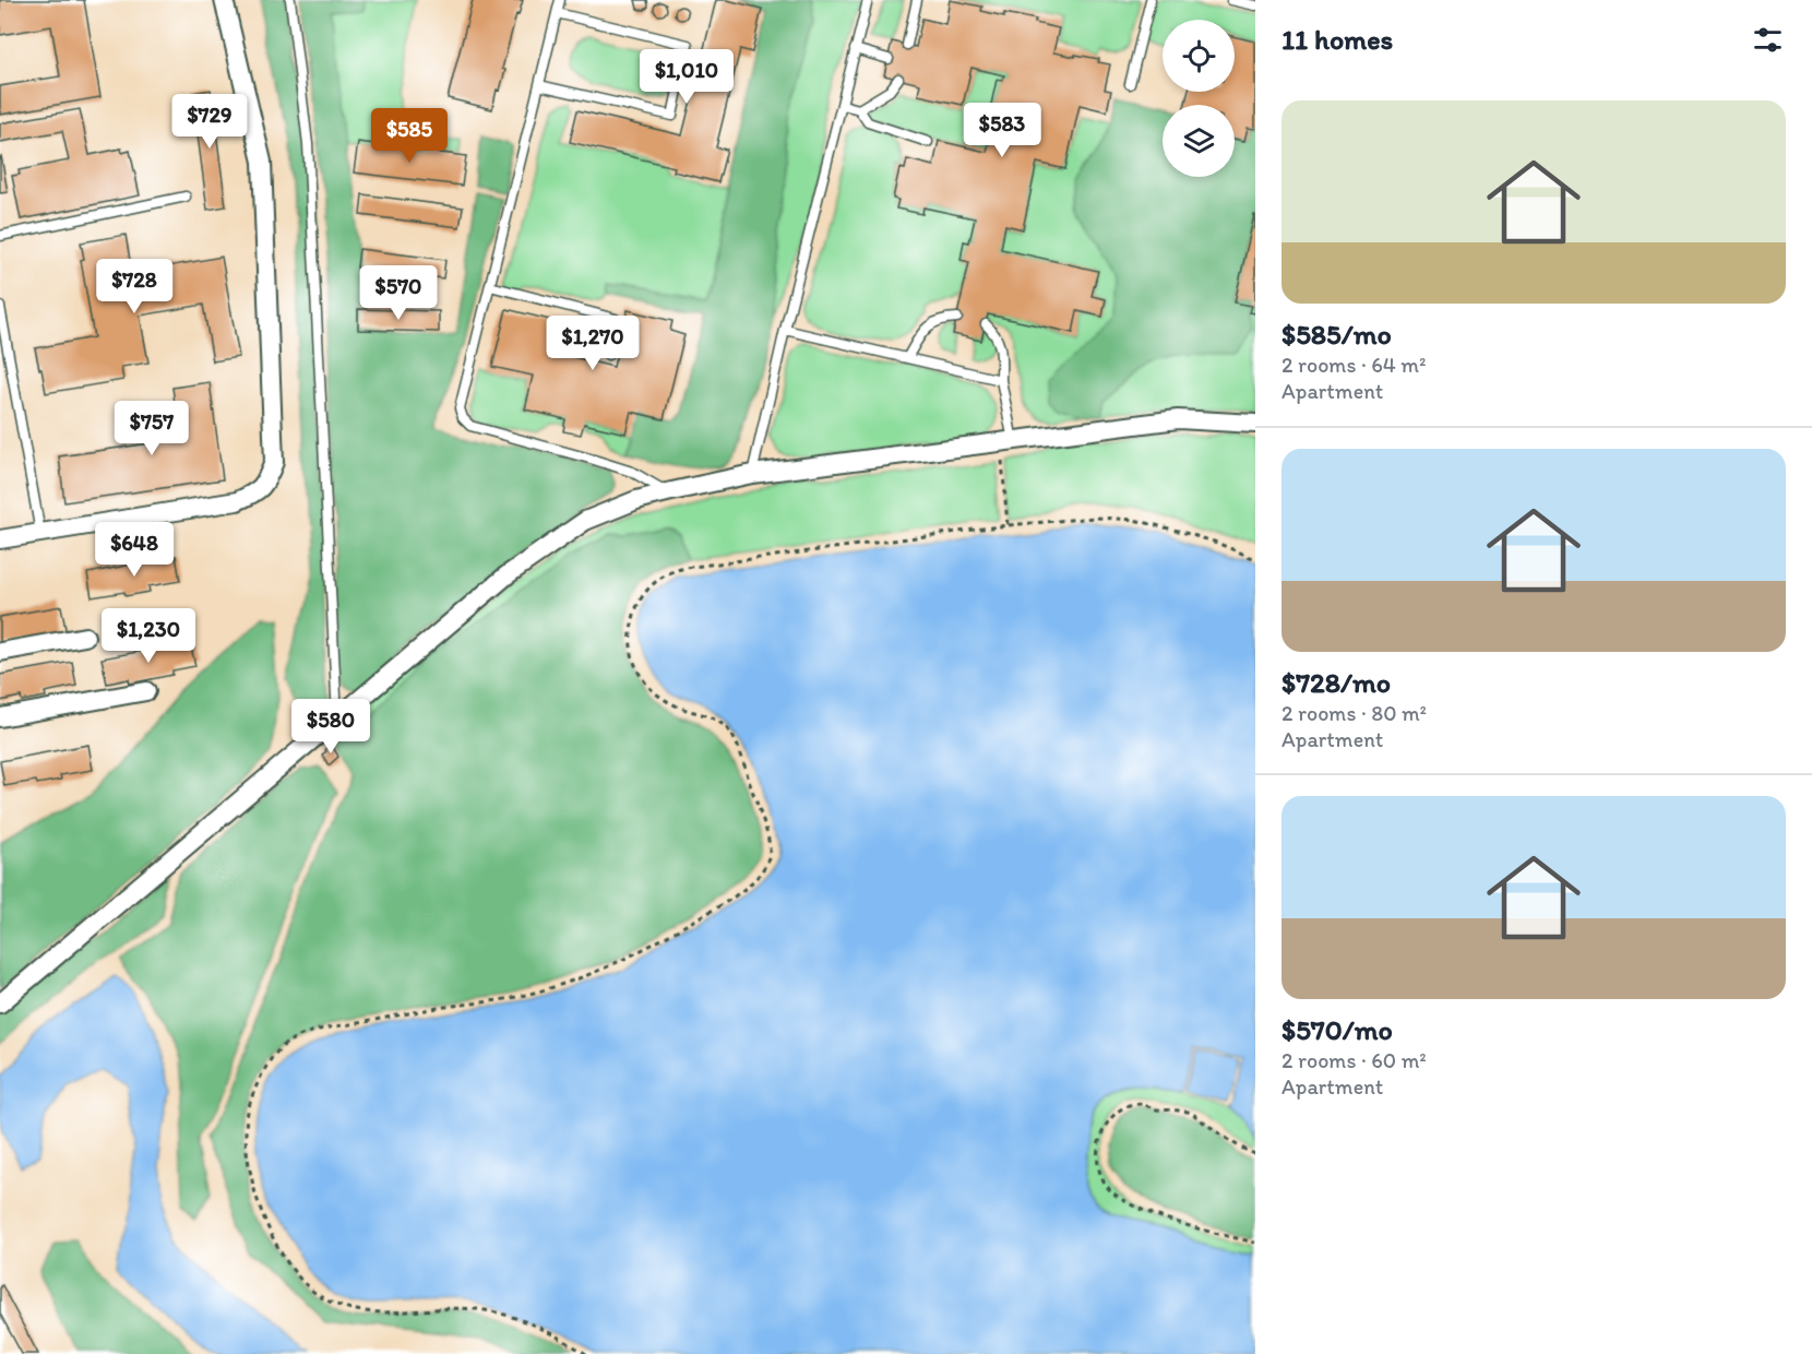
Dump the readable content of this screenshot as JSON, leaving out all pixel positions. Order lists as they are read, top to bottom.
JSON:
{
  "page": {
    "heading": "11 homes",
    "price": [
      "$1,010",
      "$729",
      "$583",
      "$585",
      "$728",
      "$570",
      "$1,270",
      "$757",
      "$648",
      "$1,230",
      "$580"
    ],
    "list": [
      {
        "name": "$585/mo",
        "note": "2 rooms · 64 m² · Apartment"
      },
      {
        "name": "$728/mo",
        "note": "2 rooms · 80 m² · Apartment"
      },
      {
        "name": "$570/mo",
        "note": "2 rooms · 60 m² · Apartment"
      }
    ]
  }
}
